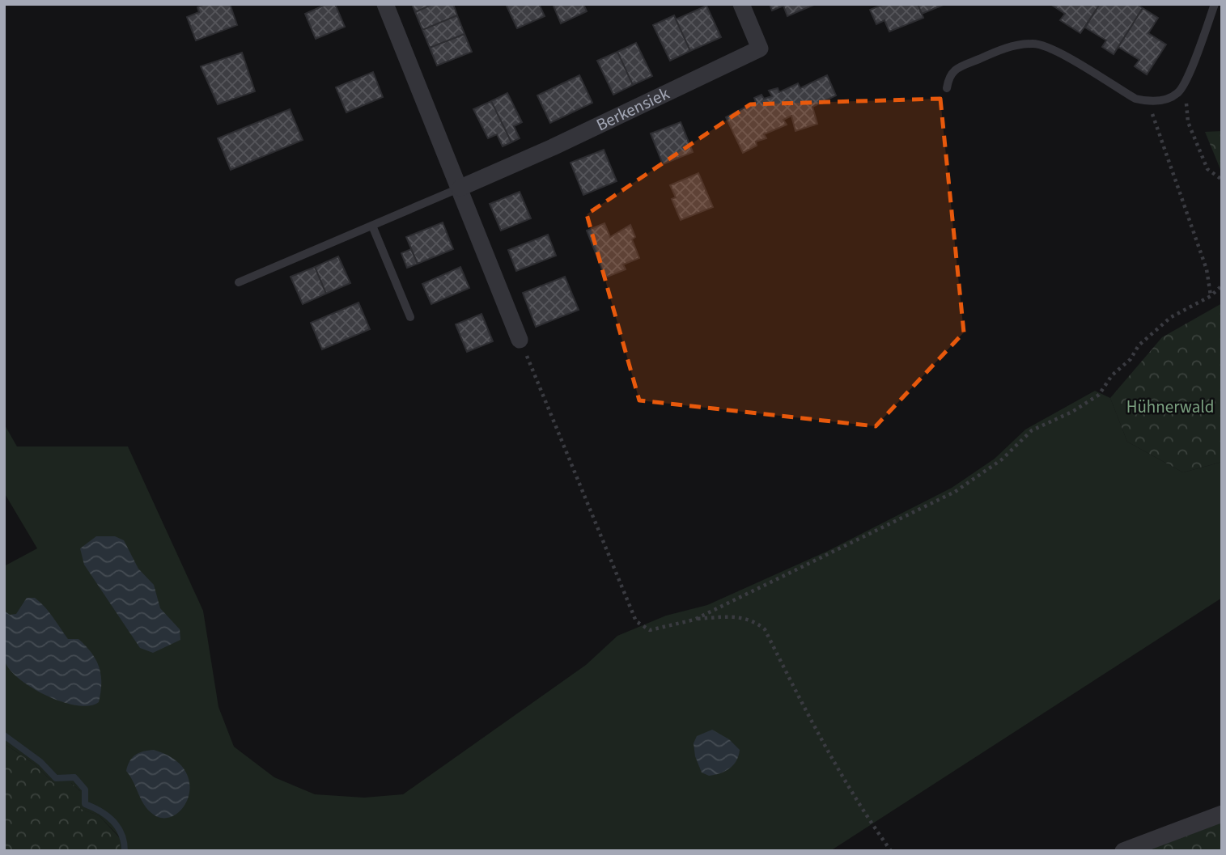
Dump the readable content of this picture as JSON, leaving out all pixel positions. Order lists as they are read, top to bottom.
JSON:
{
  "streets": {
    "street": ["Berkensiek"]
  },
  "parks": ["Hühnerwald"]
}
